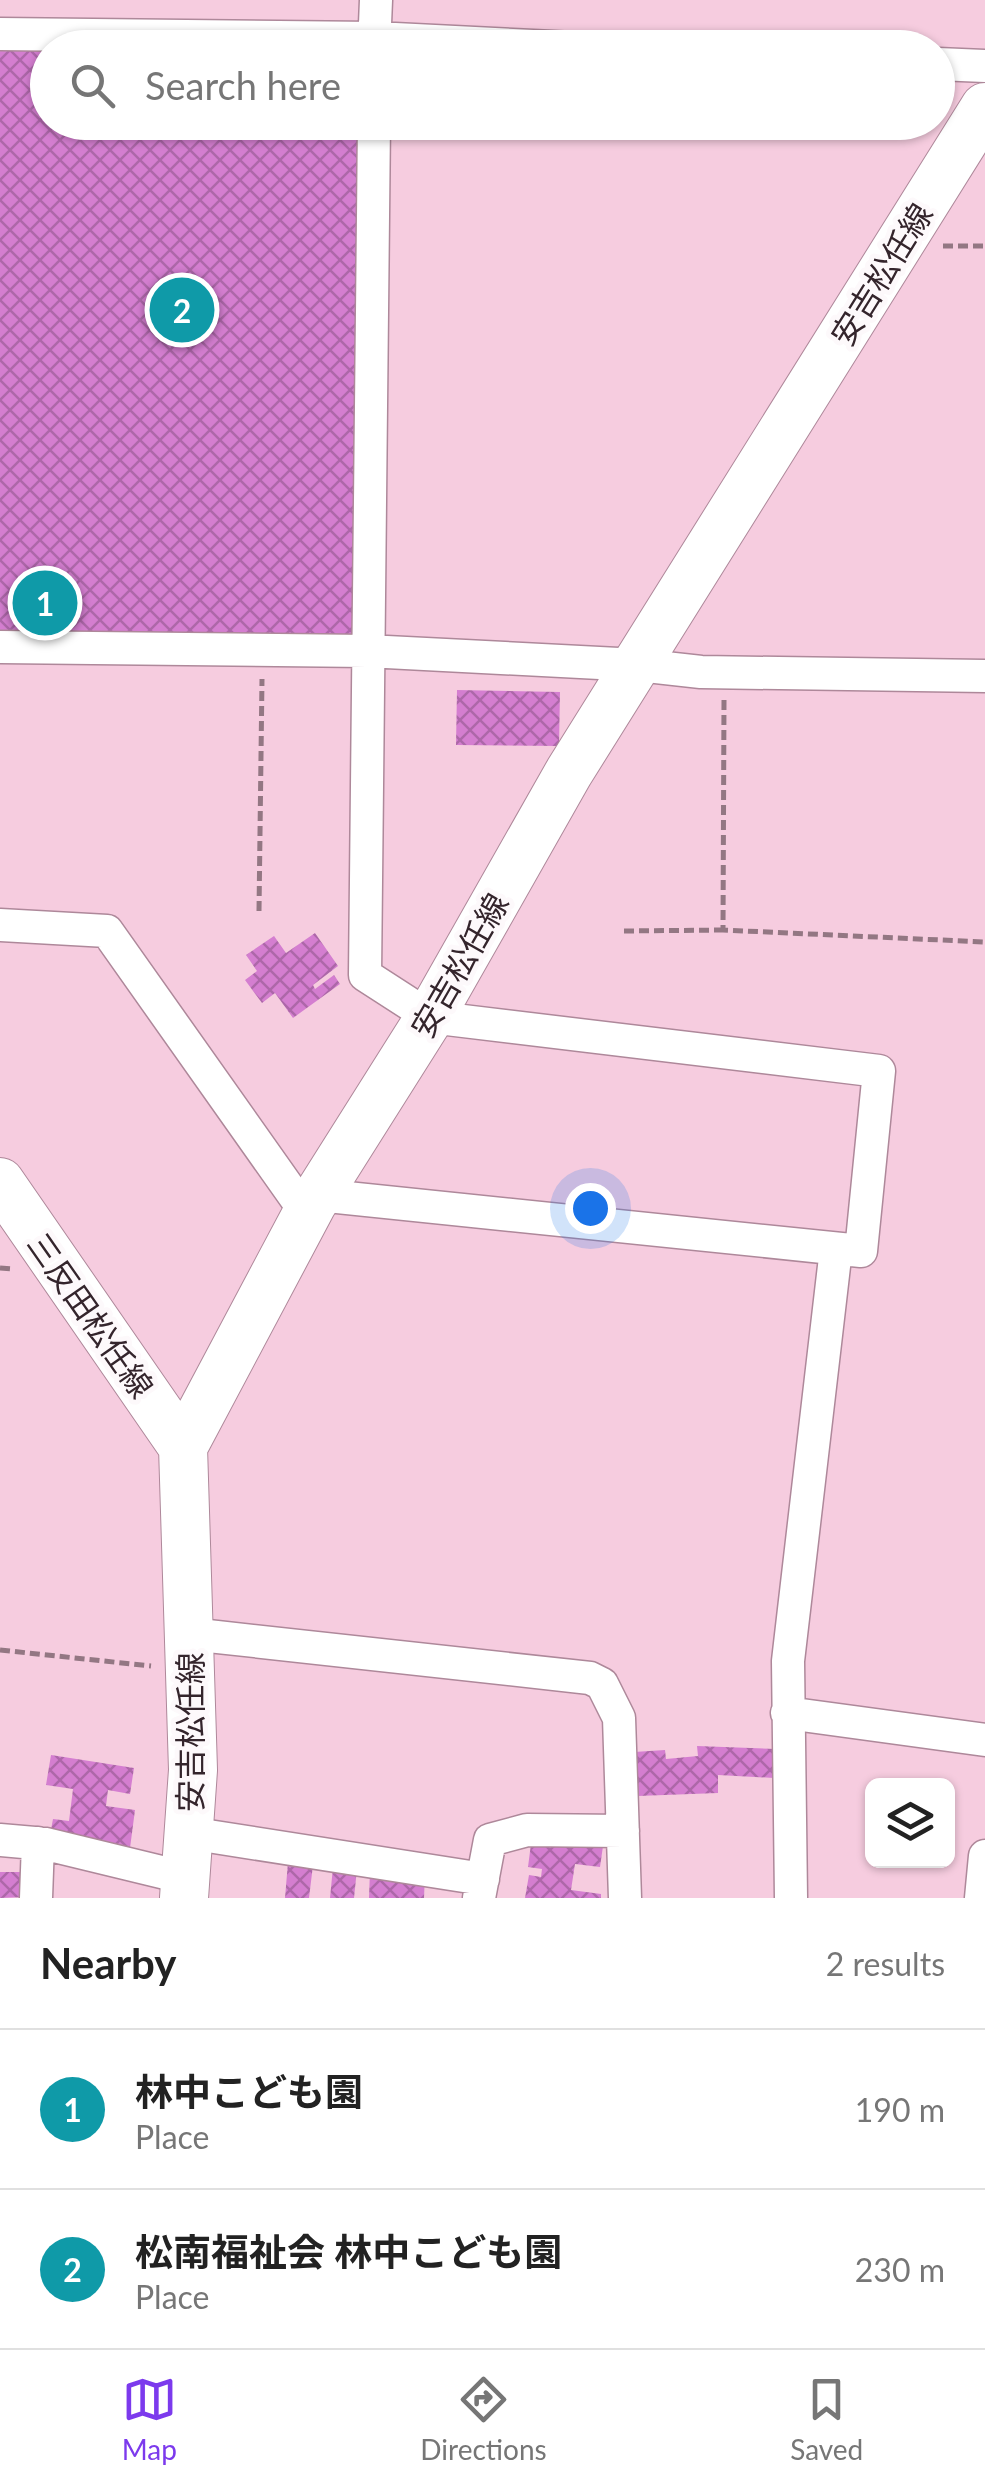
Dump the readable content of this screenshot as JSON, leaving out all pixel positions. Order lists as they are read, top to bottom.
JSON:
{
  "streets": {
    "main road": ["安吉松任線", "三反田松任線"]
  },
  "crossings": [
    ["安吉松任線", "三反田松任線"]
  ],
  "page": {
    "search": "Search here",
    "pins": ["2", "1"],
    "heading": ["Nearby", "2 results"],
    "list": [
      {
        "mark": "1",
        "name": "林中こども園",
        "note": "Place",
        "value": "190 m"
      },
      {
        "mark": "2",
        "name": "松南福祉会 林中こども園",
        "note": "Place",
        "value": "230 m"
      }
    ],
    "nav": ["Map", "Directions", "Saved"]
  }
}
